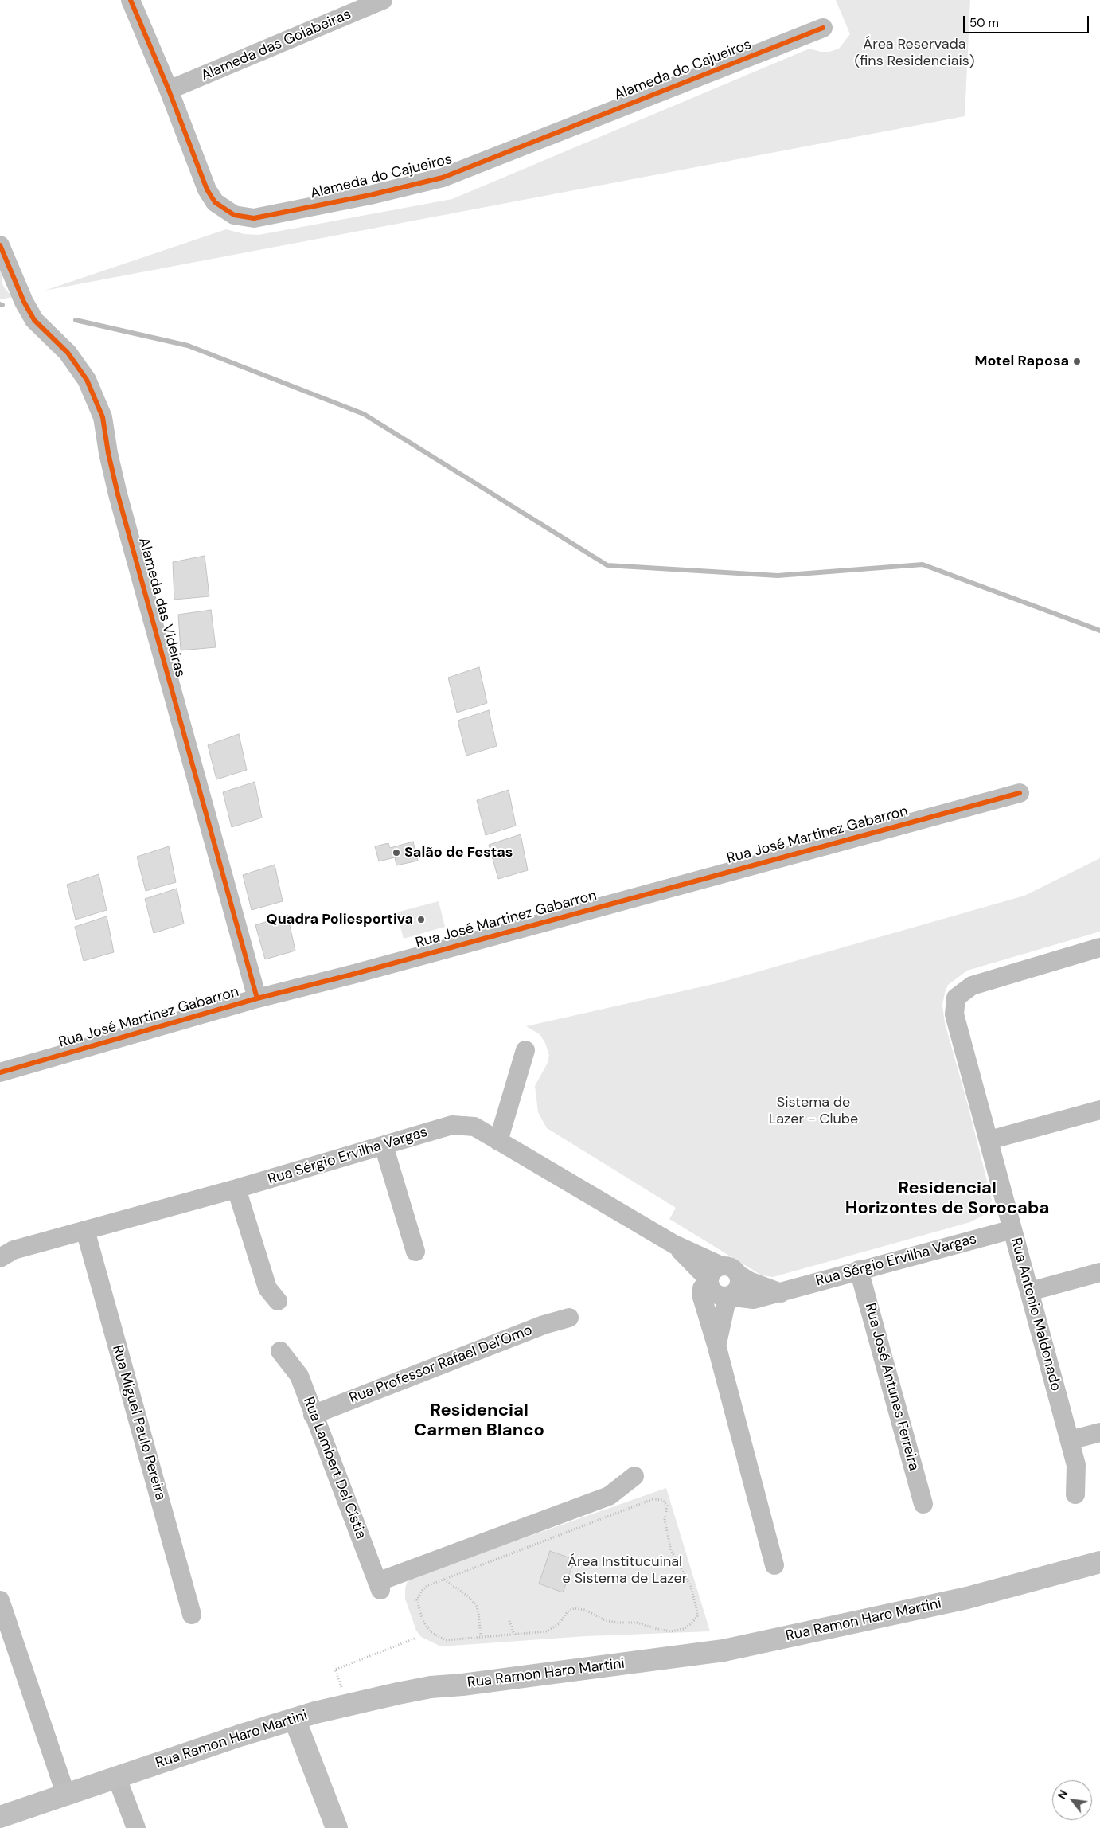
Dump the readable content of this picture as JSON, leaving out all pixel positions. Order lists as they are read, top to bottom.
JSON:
{
  "streets": {
    "main road": ["Rua Ramon Haro Martini"],
    "street": [
      "Alameda das Goiabeiras",
      "Alameda do Cajueiros",
      "Alameda das Videiras",
      "Rua José Martinez Gabarron",
      "Rua Sérgio Ervilha Vargas",
      "Rua Antonio Maldonado",
      "Rua Professor Rafael Del'Omo",
      "Rua José Antunes Ferreira",
      "Rua Miguel Paulo Pereira",
      "Rua Lambert Del Cístia"
    ]
  },
  "crossings": [
    ["Alameda das Goiabeiras", "Alameda do Cajueiros"],
    ["Alameda das Videiras", "Rua José Martinez Gabarron"],
    ["Rua Sérgio Ervilha Vargas", "Rua Antonio Maldonado"],
    ["Rua Sérgio Ervilha Vargas", "Rua José Antunes Ferreira"],
    ["Rua Sérgio Ervilha Vargas", "Rua Miguel Paulo Pereira"],
    ["Rua Professor Rafael Del'Omo", "Rua Lambert Del Cístia"]
  ],
  "districts": ["Residencial Horizontes de Sorocaba", "Residencial Carmen Blanco"],
  "parks": ["Área Reservada (fins Residenciais)", "Sistema de Lazer - Clube", "Área Institucuinal e Sistema de Lazer"],
  "places": ["Motel Raposa", "Salão de Festas", "Quadra Poliesportiva"],
  "scale_bar": "50 m",
  "north": "top left"
}
